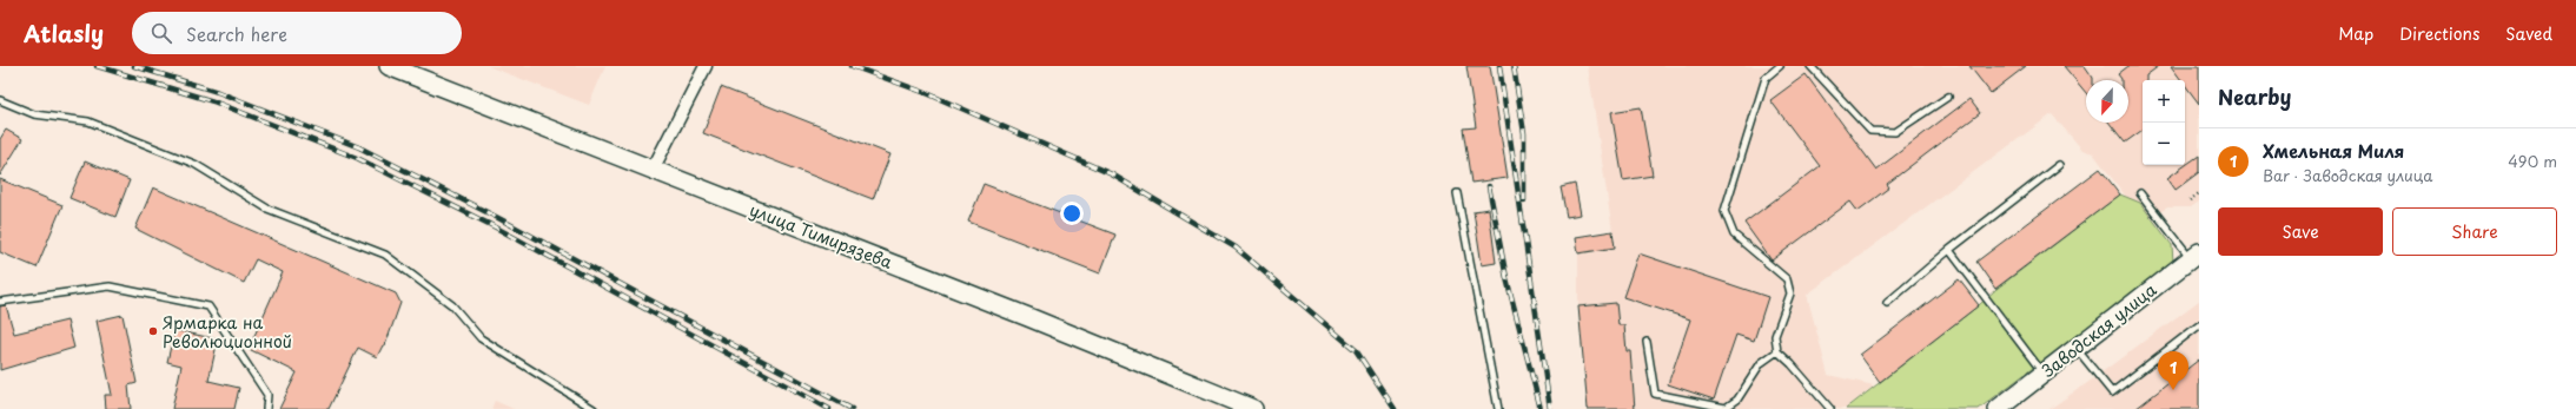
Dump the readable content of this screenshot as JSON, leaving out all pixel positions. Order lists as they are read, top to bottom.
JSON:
{
  "streets": {
    "main road": ["улица Тимирязева", "Заводская улица"]
  },
  "places": ["Ярмарка на Революционной"],
  "north": "bottom",
  "page": {
    "header": "Atlasly",
    "search": "Search here",
    "nav": ["Map", "Directions", "Saved"],
    "heading": "Nearby",
    "map_buttons": ["+", "−"],
    "list": [
      {
        "mark": "1",
        "name": "Хмельная Миля",
        "note": "Bar · Заводская улица",
        "value": "490 m"
      }
    ],
    "buttons": ["Save", "Share"],
    "pins": "1"
  }
}
